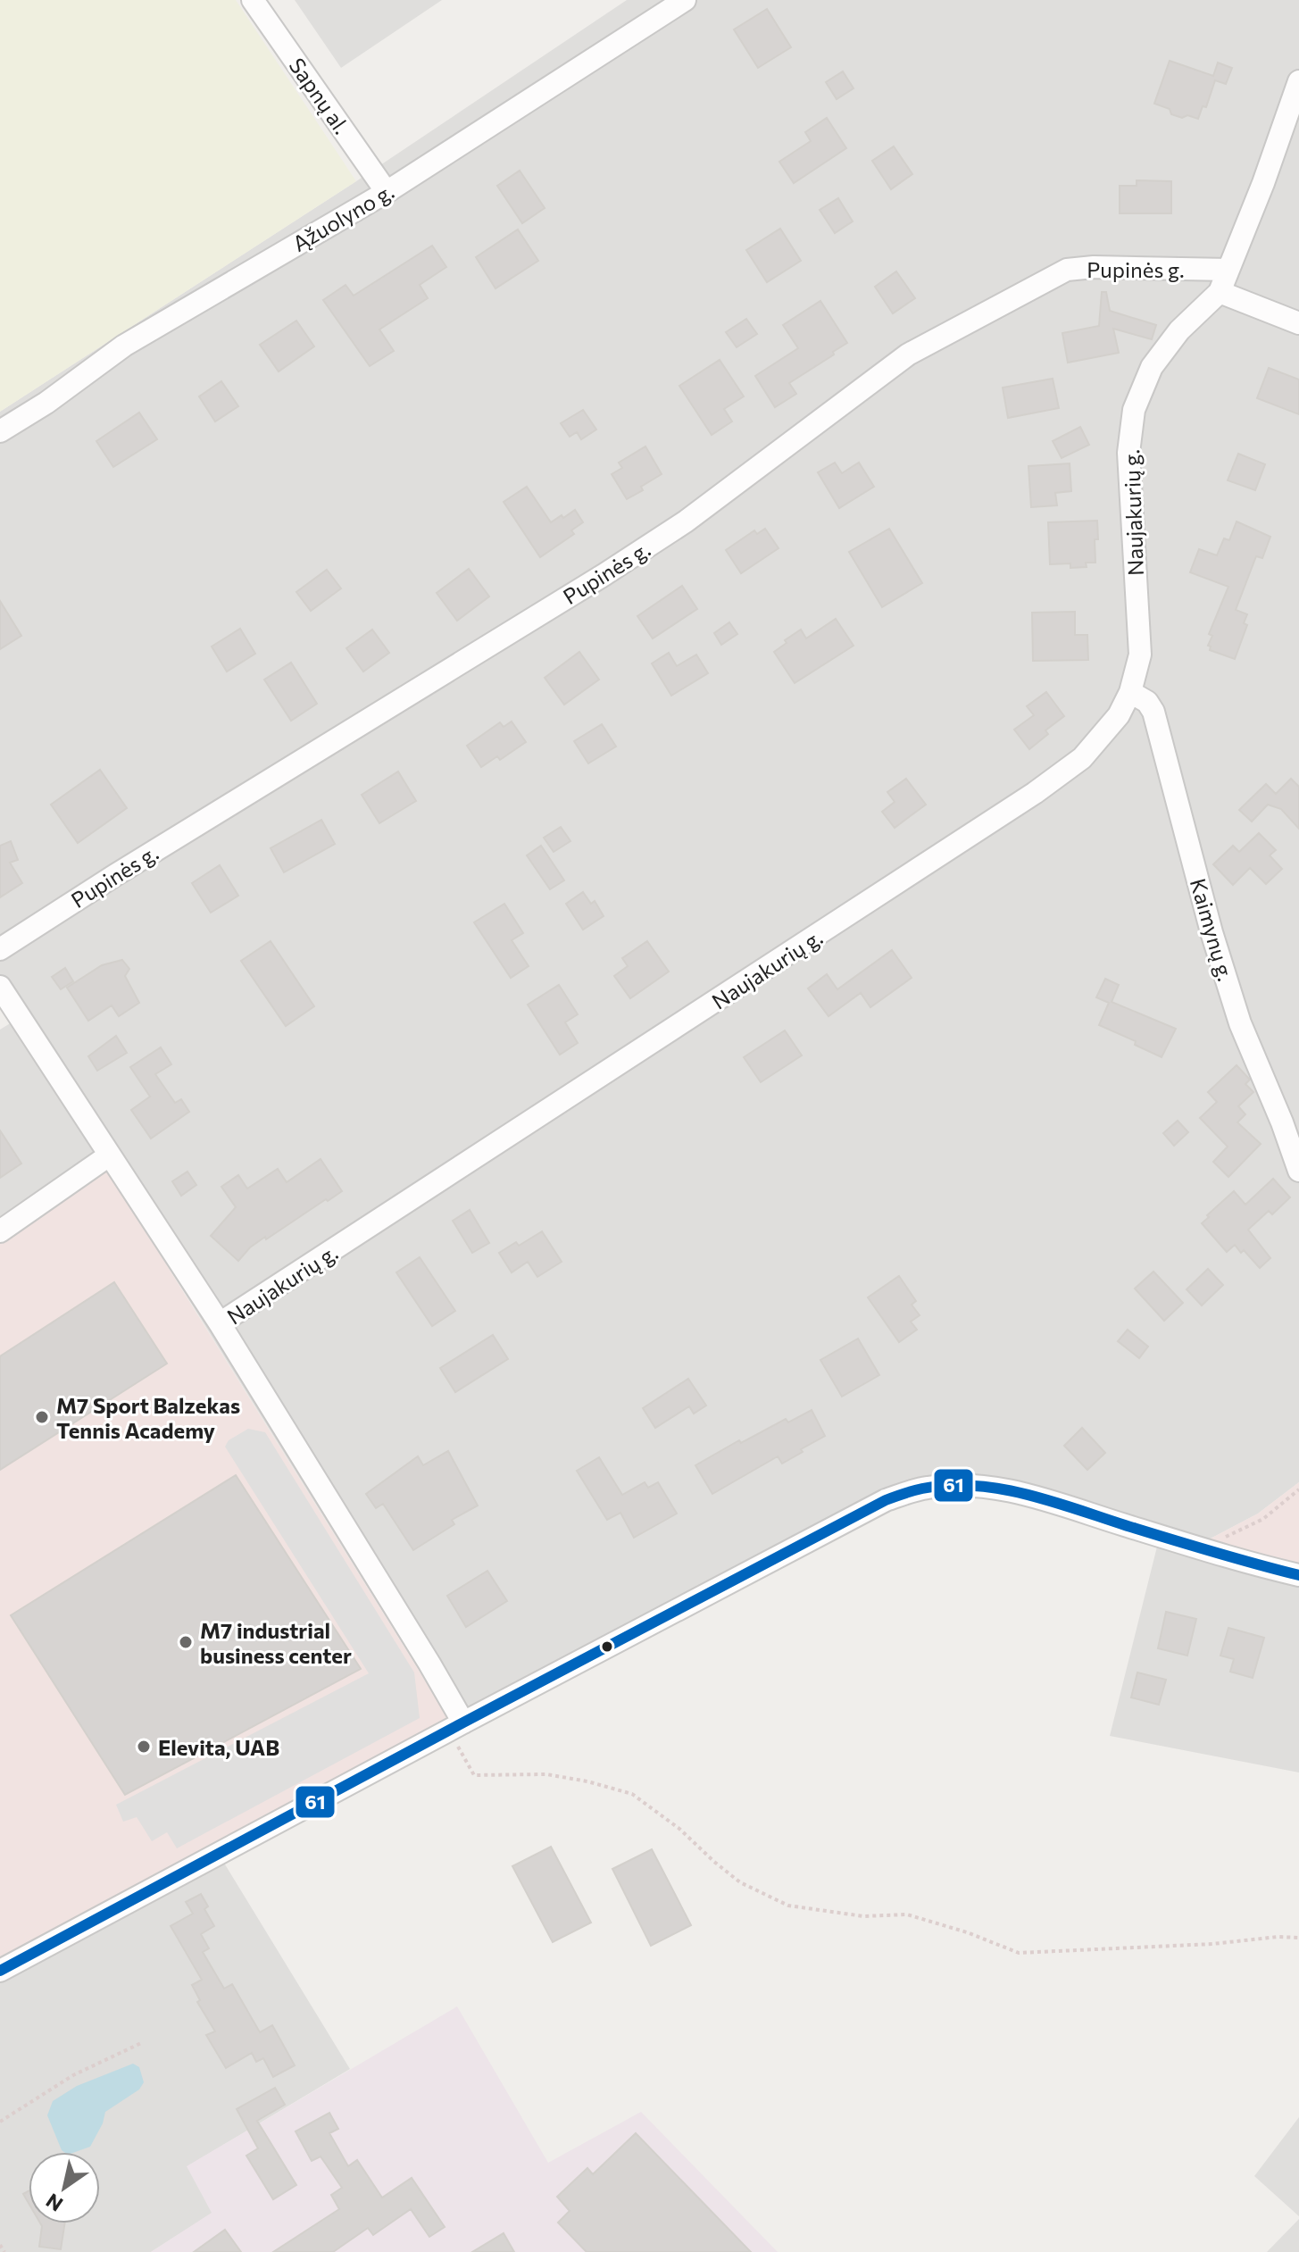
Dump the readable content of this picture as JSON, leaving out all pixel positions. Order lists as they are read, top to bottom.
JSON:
{
  "streets": {
    "street": [
      "Sapnų al.",
      "Ąžuolyno g.",
      "Pupinės g.",
      "Naujakurių g.",
      "Kaimynų g."
    ]
  },
  "crossings": [
    ["Sapnų al.", "Ąžuolyno g."],
    ["Pupinės g.", "Naujakurių g."],
    ["Naujakurių g.", "Kaimynų g."]
  ],
  "places": ["M7 Sport Balzekas Tennis Academy", "M7 industrial business center", "Elevita, UAB"],
  "lines": ["transit line 61"],
  "north": "bottom left"
}
